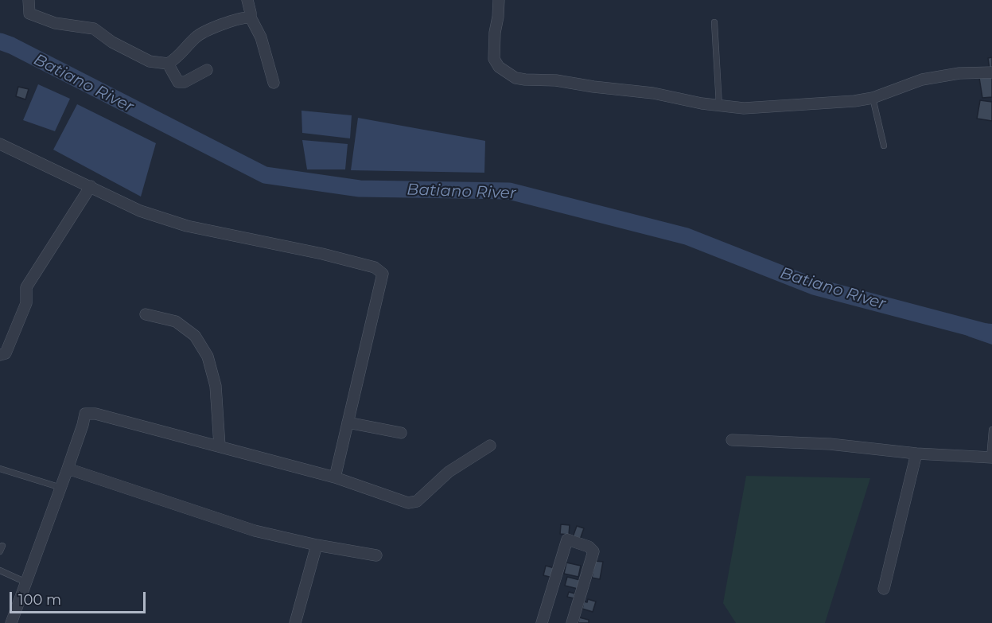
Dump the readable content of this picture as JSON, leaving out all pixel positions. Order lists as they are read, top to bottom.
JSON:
{
  "water": ["Batiano River"],
  "scale_bar": "100 m"
}
